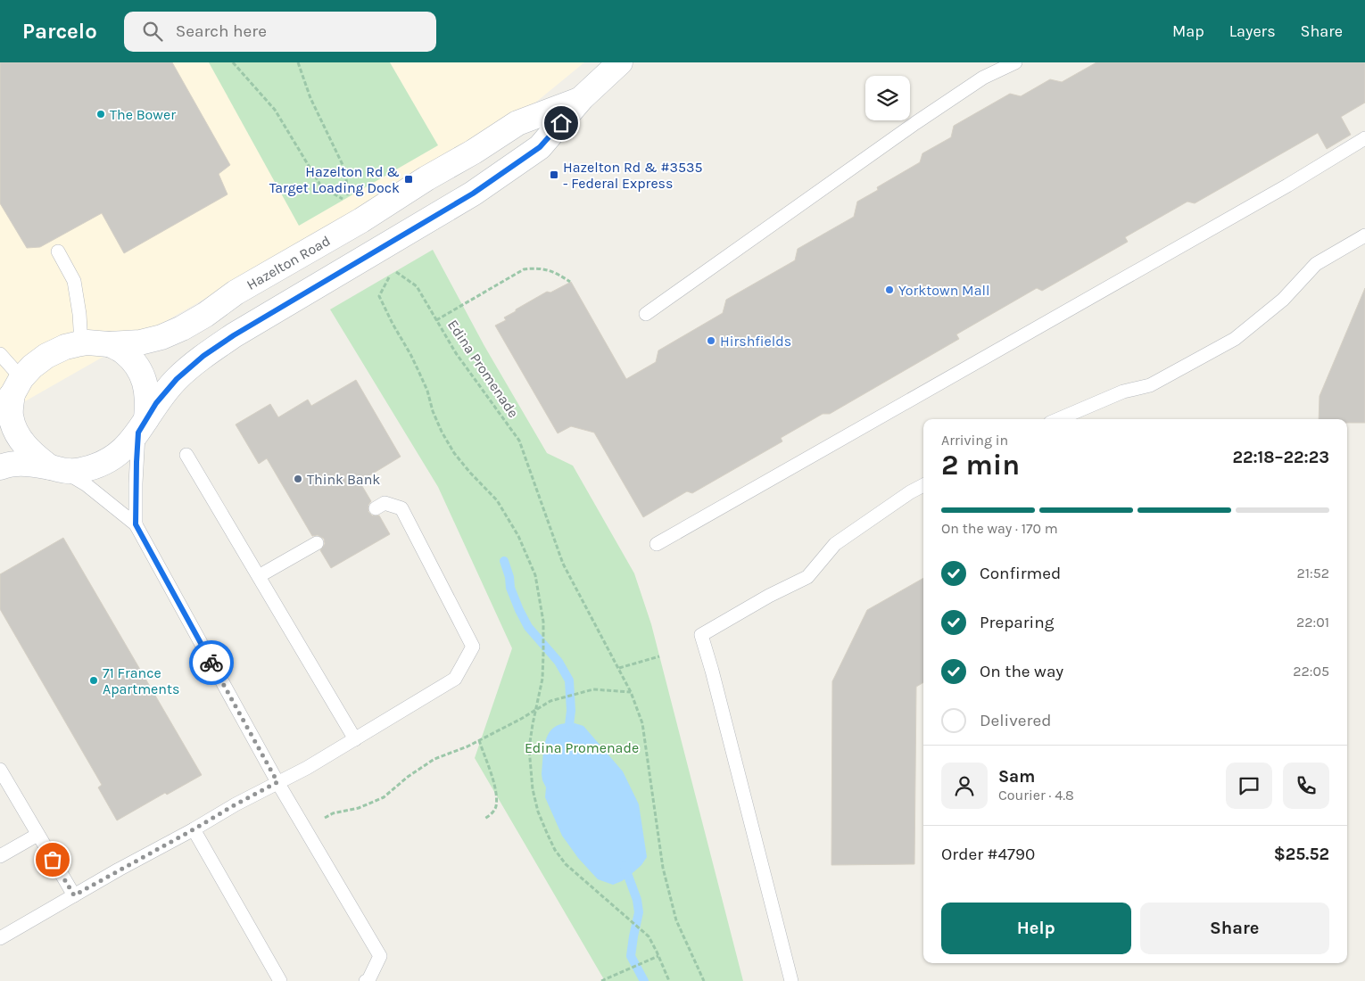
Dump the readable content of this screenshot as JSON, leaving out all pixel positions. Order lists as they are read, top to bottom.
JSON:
{
  "streets": {
    "street": ["Hazelton Road"],
    "path": ["Edina Promenade"]
  },
  "parks": ["Edina Promenade"],
  "places": {
    "other": [
      "The Bower",
      "Yorktown Mall",
      "Hirshfields",
      "Think Bank",
      "71 France Apartments"
    ],
    "transit": ["Hazelton Rd & #3535 - Federal Express", "Hazelton Rd & Target Loading Dock"]
  },
  "page": {
    "header": "Parcelo",
    "search": "Search here",
    "nav": ["Map", "Layers", "Share"],
    "heading": ["2 min", "Arriving in", "22:18–22:23"],
    "panel": [
      "Sam",
      "Courier · 4.8",
      "Order #4790",
      "$25.52"
    ],
    "bar": "On the way · 170 m",
    "list": [
      ["Confirmed", "21:52"],
      ["Preparing", "22:01"],
      ["On the way", "22:05"],
      "Delivered"
    ],
    "buttons": ["Help", "Share"]
  }
}
